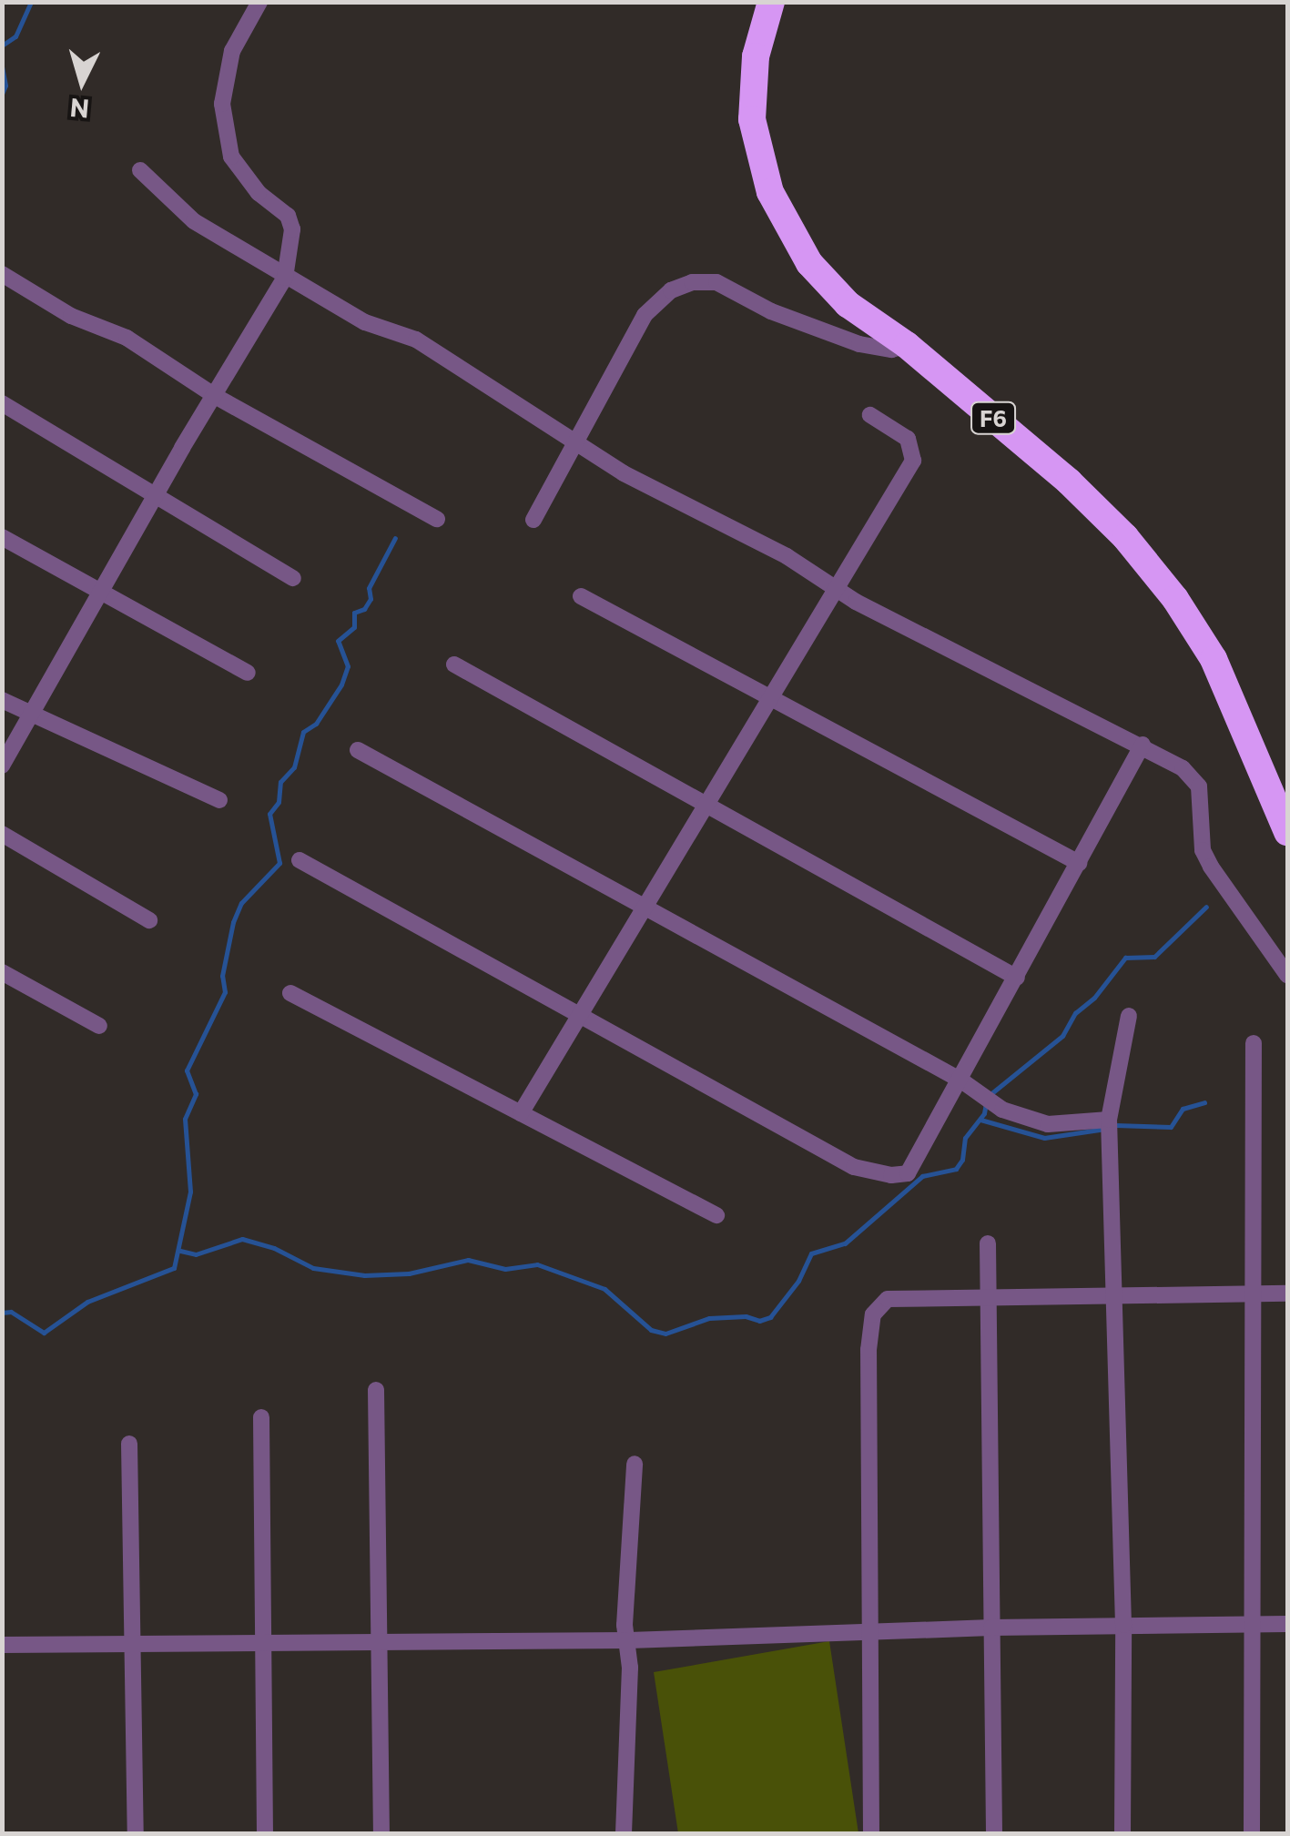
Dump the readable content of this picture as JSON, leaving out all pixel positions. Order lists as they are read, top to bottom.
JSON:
{
  "streets": {
    "highway": ["F6"]
  },
  "north": "bottom"
}
